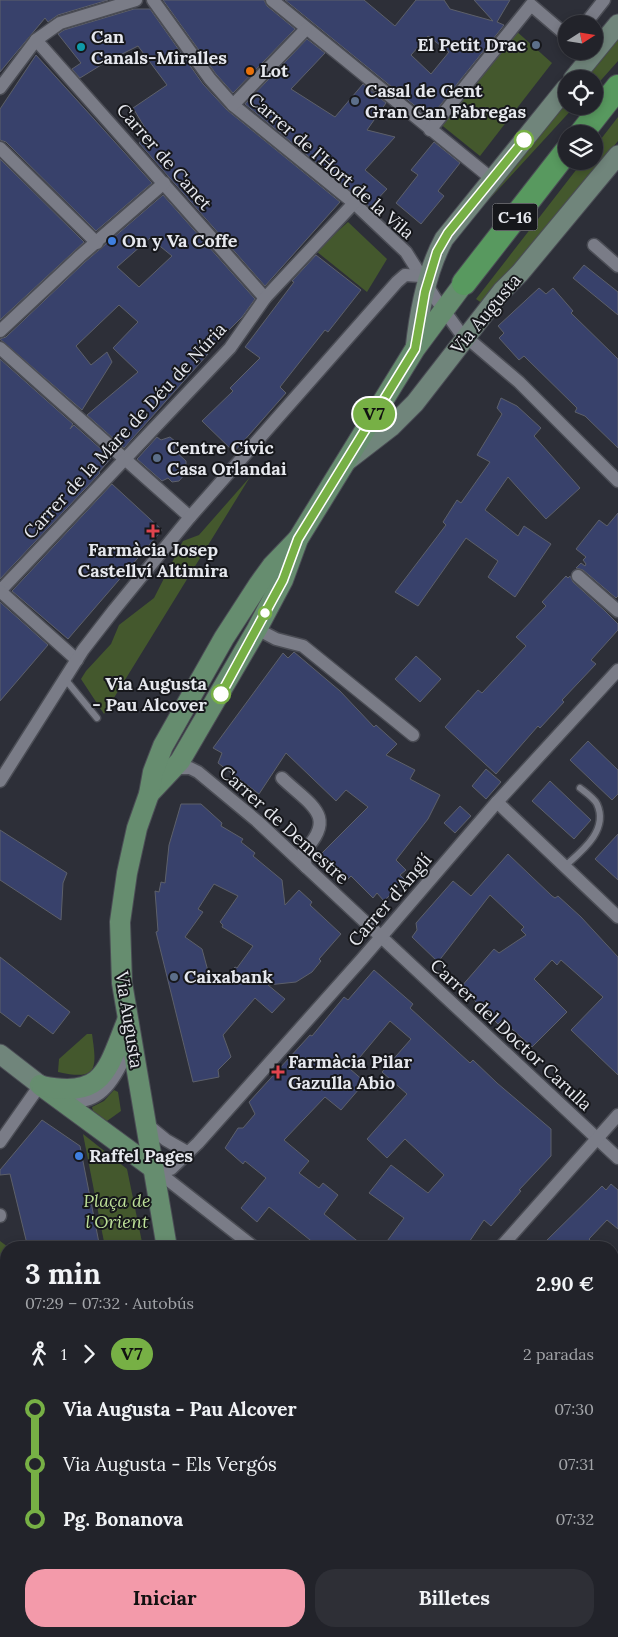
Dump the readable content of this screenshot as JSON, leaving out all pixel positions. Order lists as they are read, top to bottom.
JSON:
{
  "streets": {
    "highway": ["C-16"],
    "main road": ["Via Augusta"],
    "street": [
      "Carrer de Canet",
      "Carrer de l'Hort de la Vila",
      "Carrer de la Mare de Déu de Núria",
      "Carrer de Demestre",
      "Carrer d'Anglí",
      "Carrer del Doctor Carulla"
    ]
  },
  "crossings": [
    ["Carrer de Canet", "Carrer de la Mare de Déu de Núria"],
    ["Carrer de l'Hort de la Vila", "Via Augusta"],
    ["Carrer de l'Hort de la Vila", "Carrer de la Mare de Déu de Núria"],
    ["C-16", "Via Augusta"],
    ["Via Augusta", "Carrer de Demestre"],
    ["Via Augusta", "Carrer d'Anglí"],
    ["Carrer de Demestre", "Carrer d'Anglí"],
    ["Carrer de Demestre", "Carrer del Doctor Carulla"],
    ["Carrer d'Anglí", "Carrer del Doctor Carulla"]
  ],
  "parks": ["Plaça de l'Orient"],
  "places": {
    "other": [
      "El Petit Drac",
      "Can Canals-Miralles",
      "Lot",
      "Casal de Gent Gran Can Fàbregas",
      "On y Va Coffe",
      "Centre Cívic Casa Orlandai",
      "Via Augusta - Pau Alcover",
      "Caixabank",
      "Raffel Pages"
    ],
    "health": ["Farmàcia Josep Castellví Altimira", "Farmàcia Pilar Gazulla Abio"]
  },
  "lines": ["bus line V7"],
  "north": "right",
  "page": {
    "on_map": "V7",
    "heading": ["3 min", "07:29 – 07:32 · Autobús", "2.90 €"],
    "legs": ["1", "V7", "2 paradas"],
    "list": [
      {
        "name": "Via Augusta - Pau Alcover",
        "value": "07:30"
      },
      {
        "name": "Via Augusta - Els Vergós",
        "value": "07:31"
      },
      {
        "name": "Pg. Bonanova",
        "value": "07:32"
      }
    ],
    "buttons": ["Iniciar", "Billetes"]
  }
}
